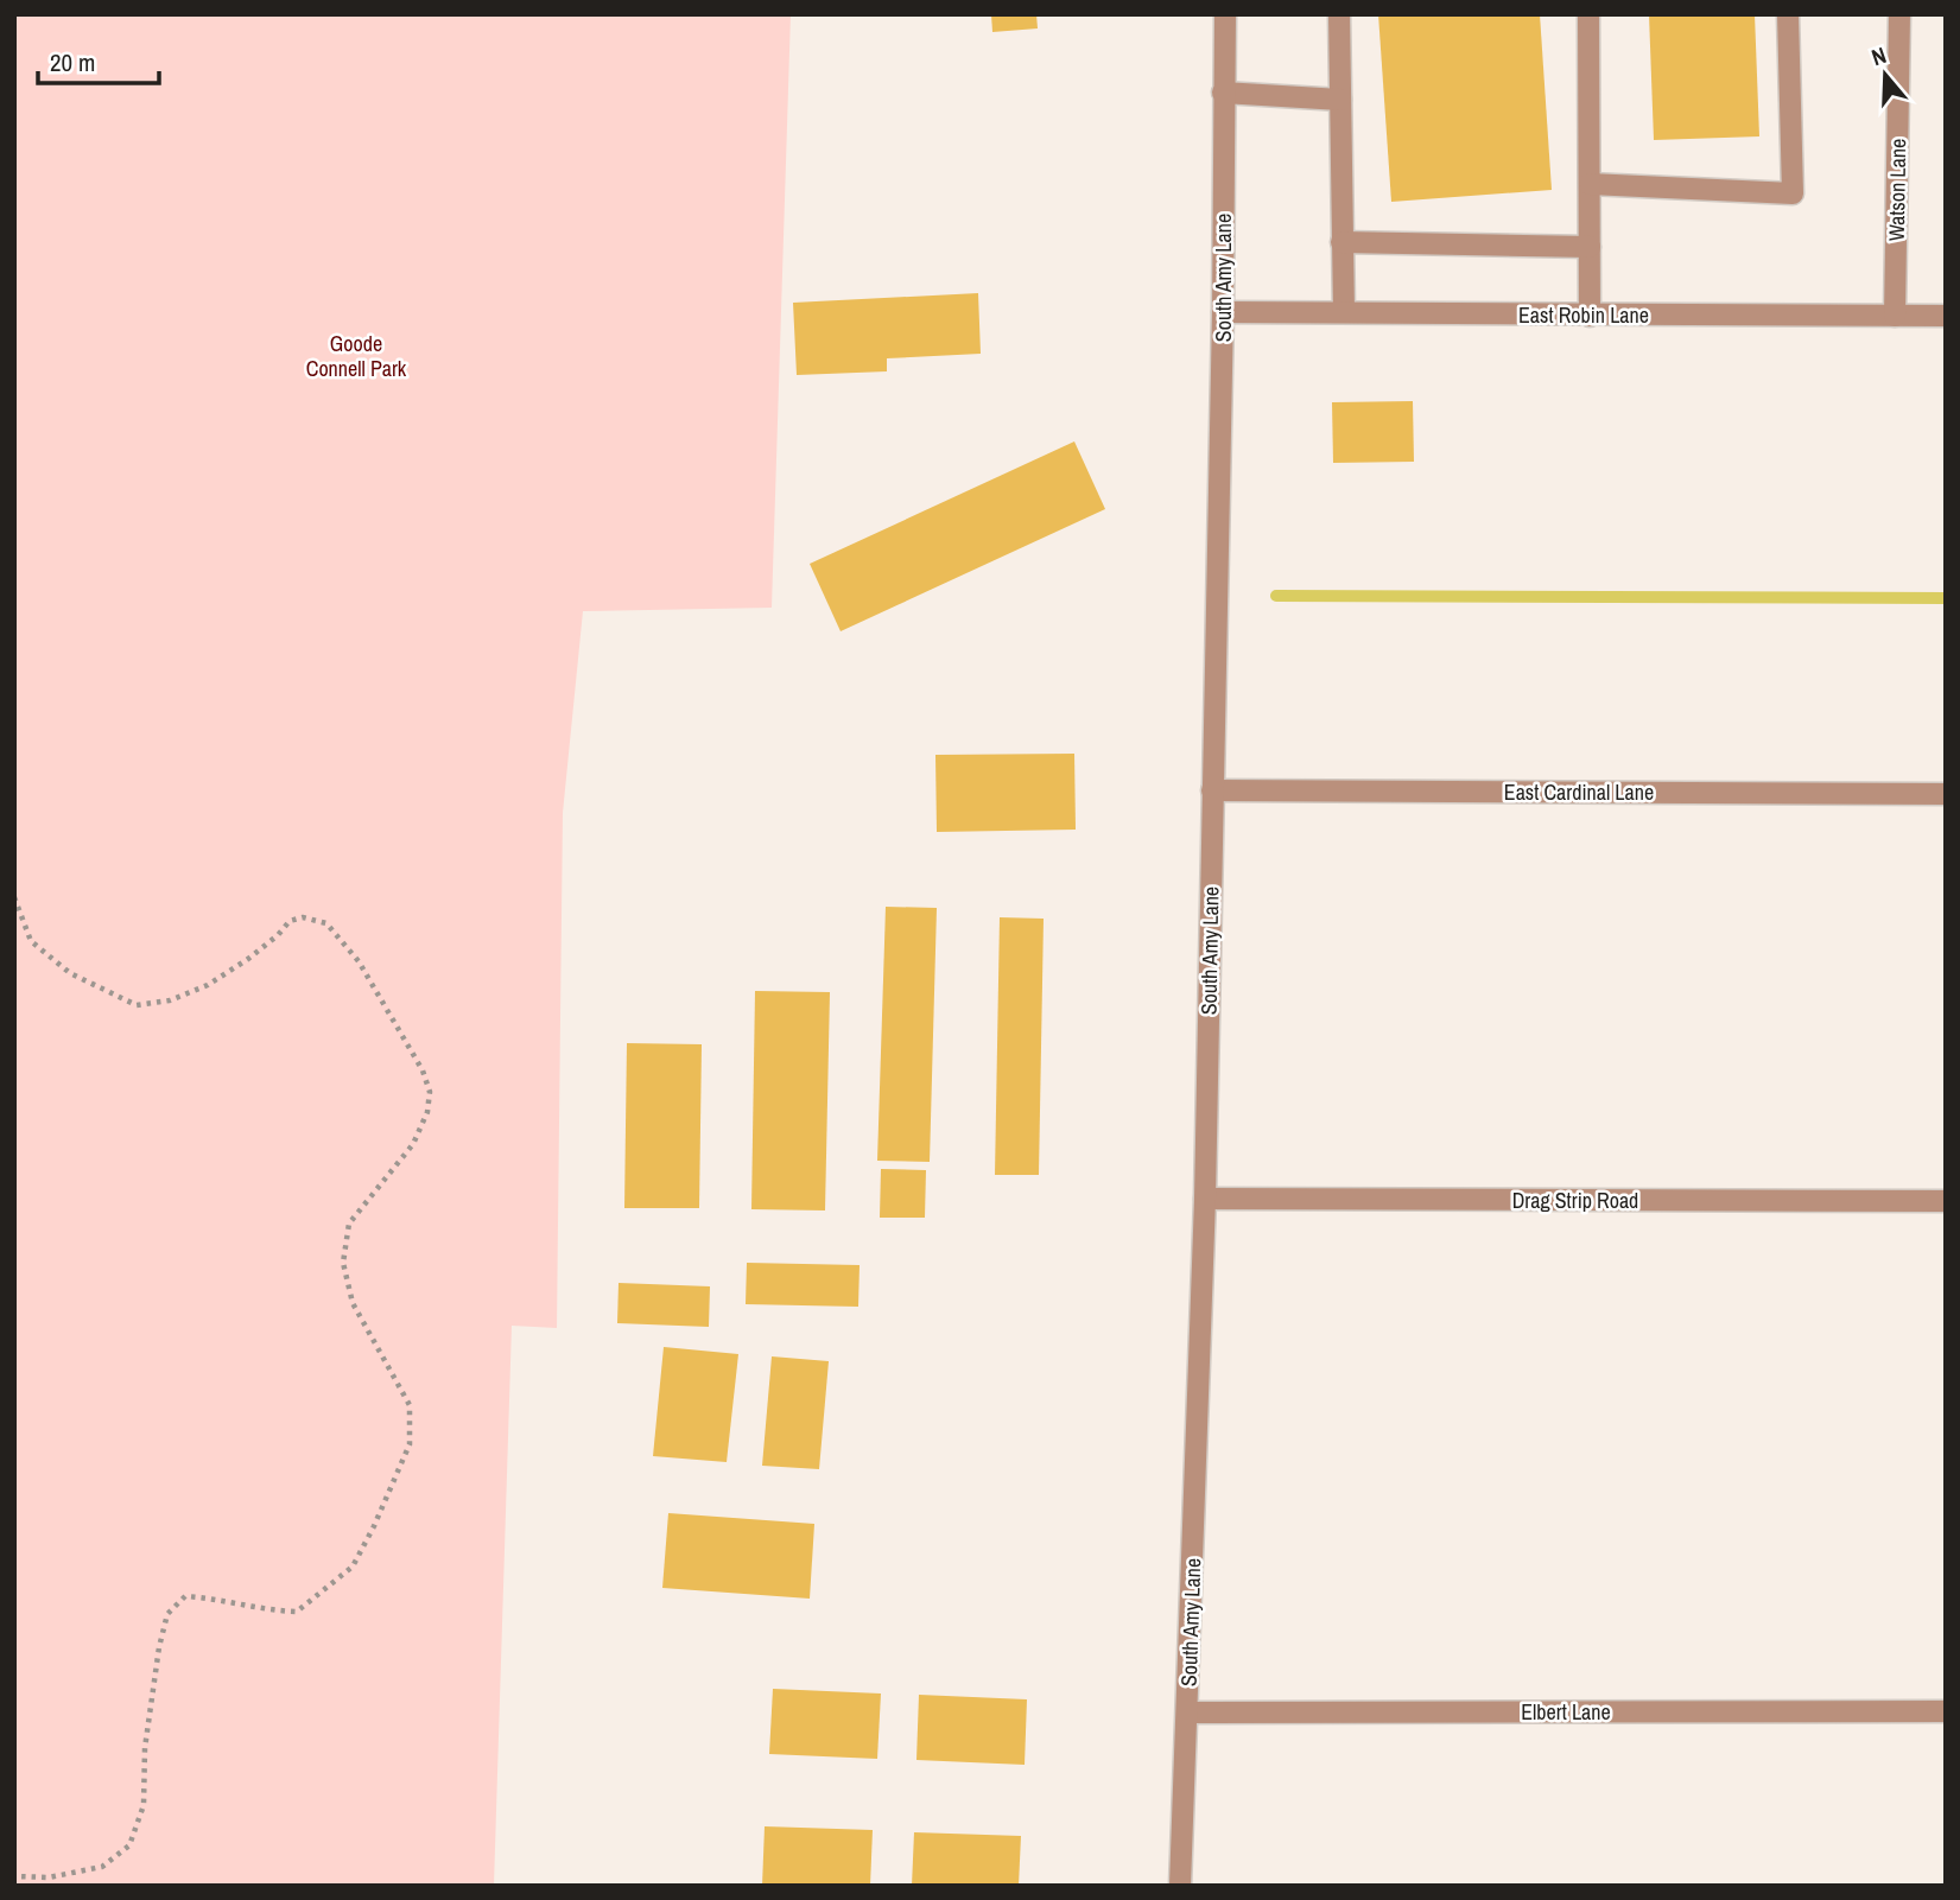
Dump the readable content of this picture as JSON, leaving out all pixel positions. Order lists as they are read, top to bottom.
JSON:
{
  "streets": {
    "street": [
      "Watson Lane",
      "South Amy Lane",
      "East Robin Lane",
      "East Cardinal Lane",
      "Drag Strip Road",
      "Elbert Lane"
    ]
  },
  "crossings": [
    ["Watson Lane", "East Robin Lane"],
    ["South Amy Lane", "East Robin Lane"],
    ["South Amy Lane", "East Cardinal Lane"],
    ["South Amy Lane", "Drag Strip Road"],
    ["South Amy Lane", "Elbert Lane"]
  ],
  "parks": ["Goode Connell Park"],
  "scale_bar": "20 m",
  "north": "top"
}
